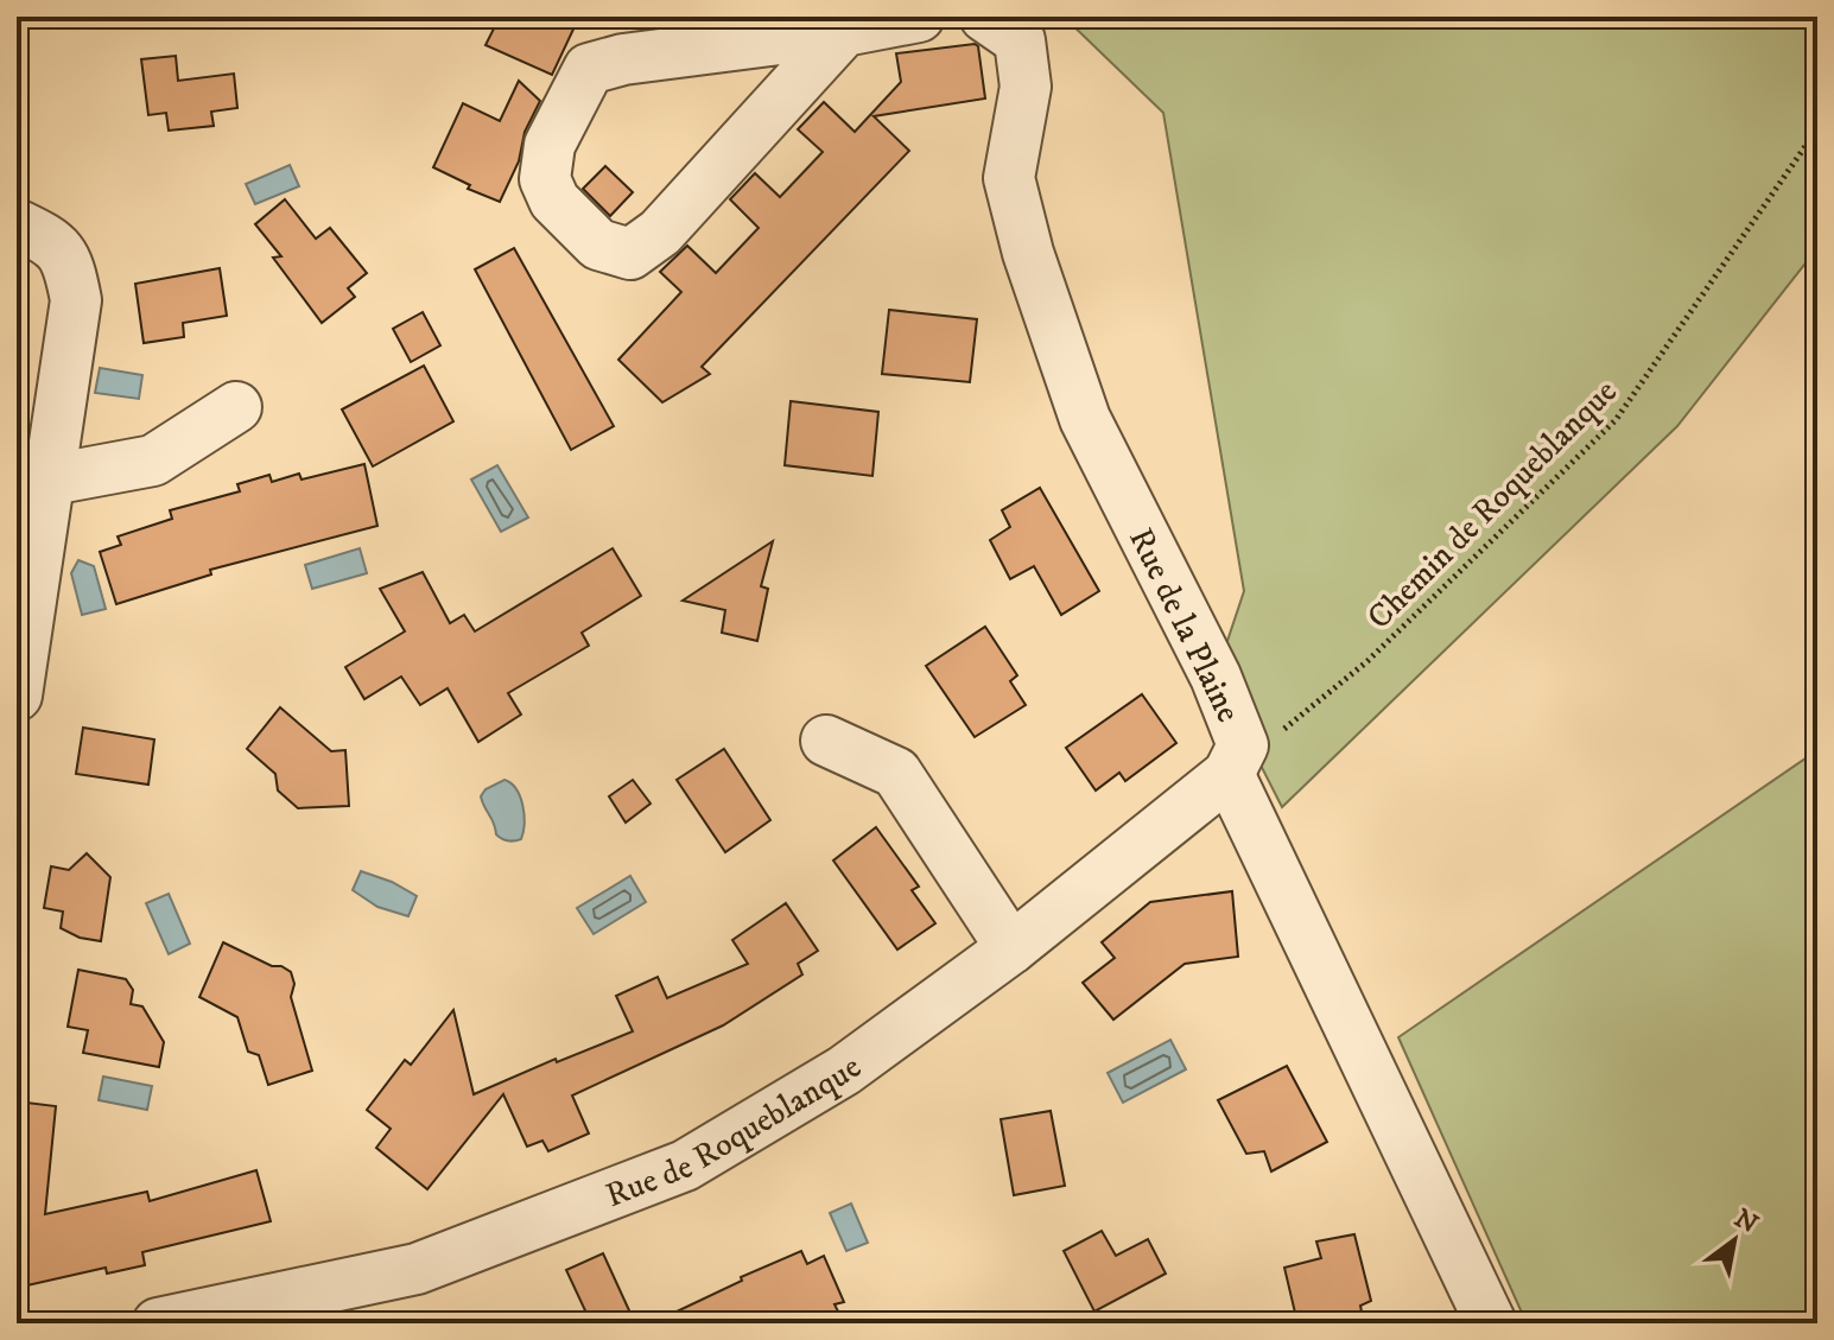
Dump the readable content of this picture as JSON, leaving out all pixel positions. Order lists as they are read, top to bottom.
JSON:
{
  "streets": {
    "street": ["Rue de la Plaine", "Rue de Roqueblanque"],
    "path": ["Chemin de Roqueblanque"]
  },
  "crossings": [
    ["Rue de la Plaine", "Rue de Roqueblanque"]
  ],
  "north": "top right"
}
